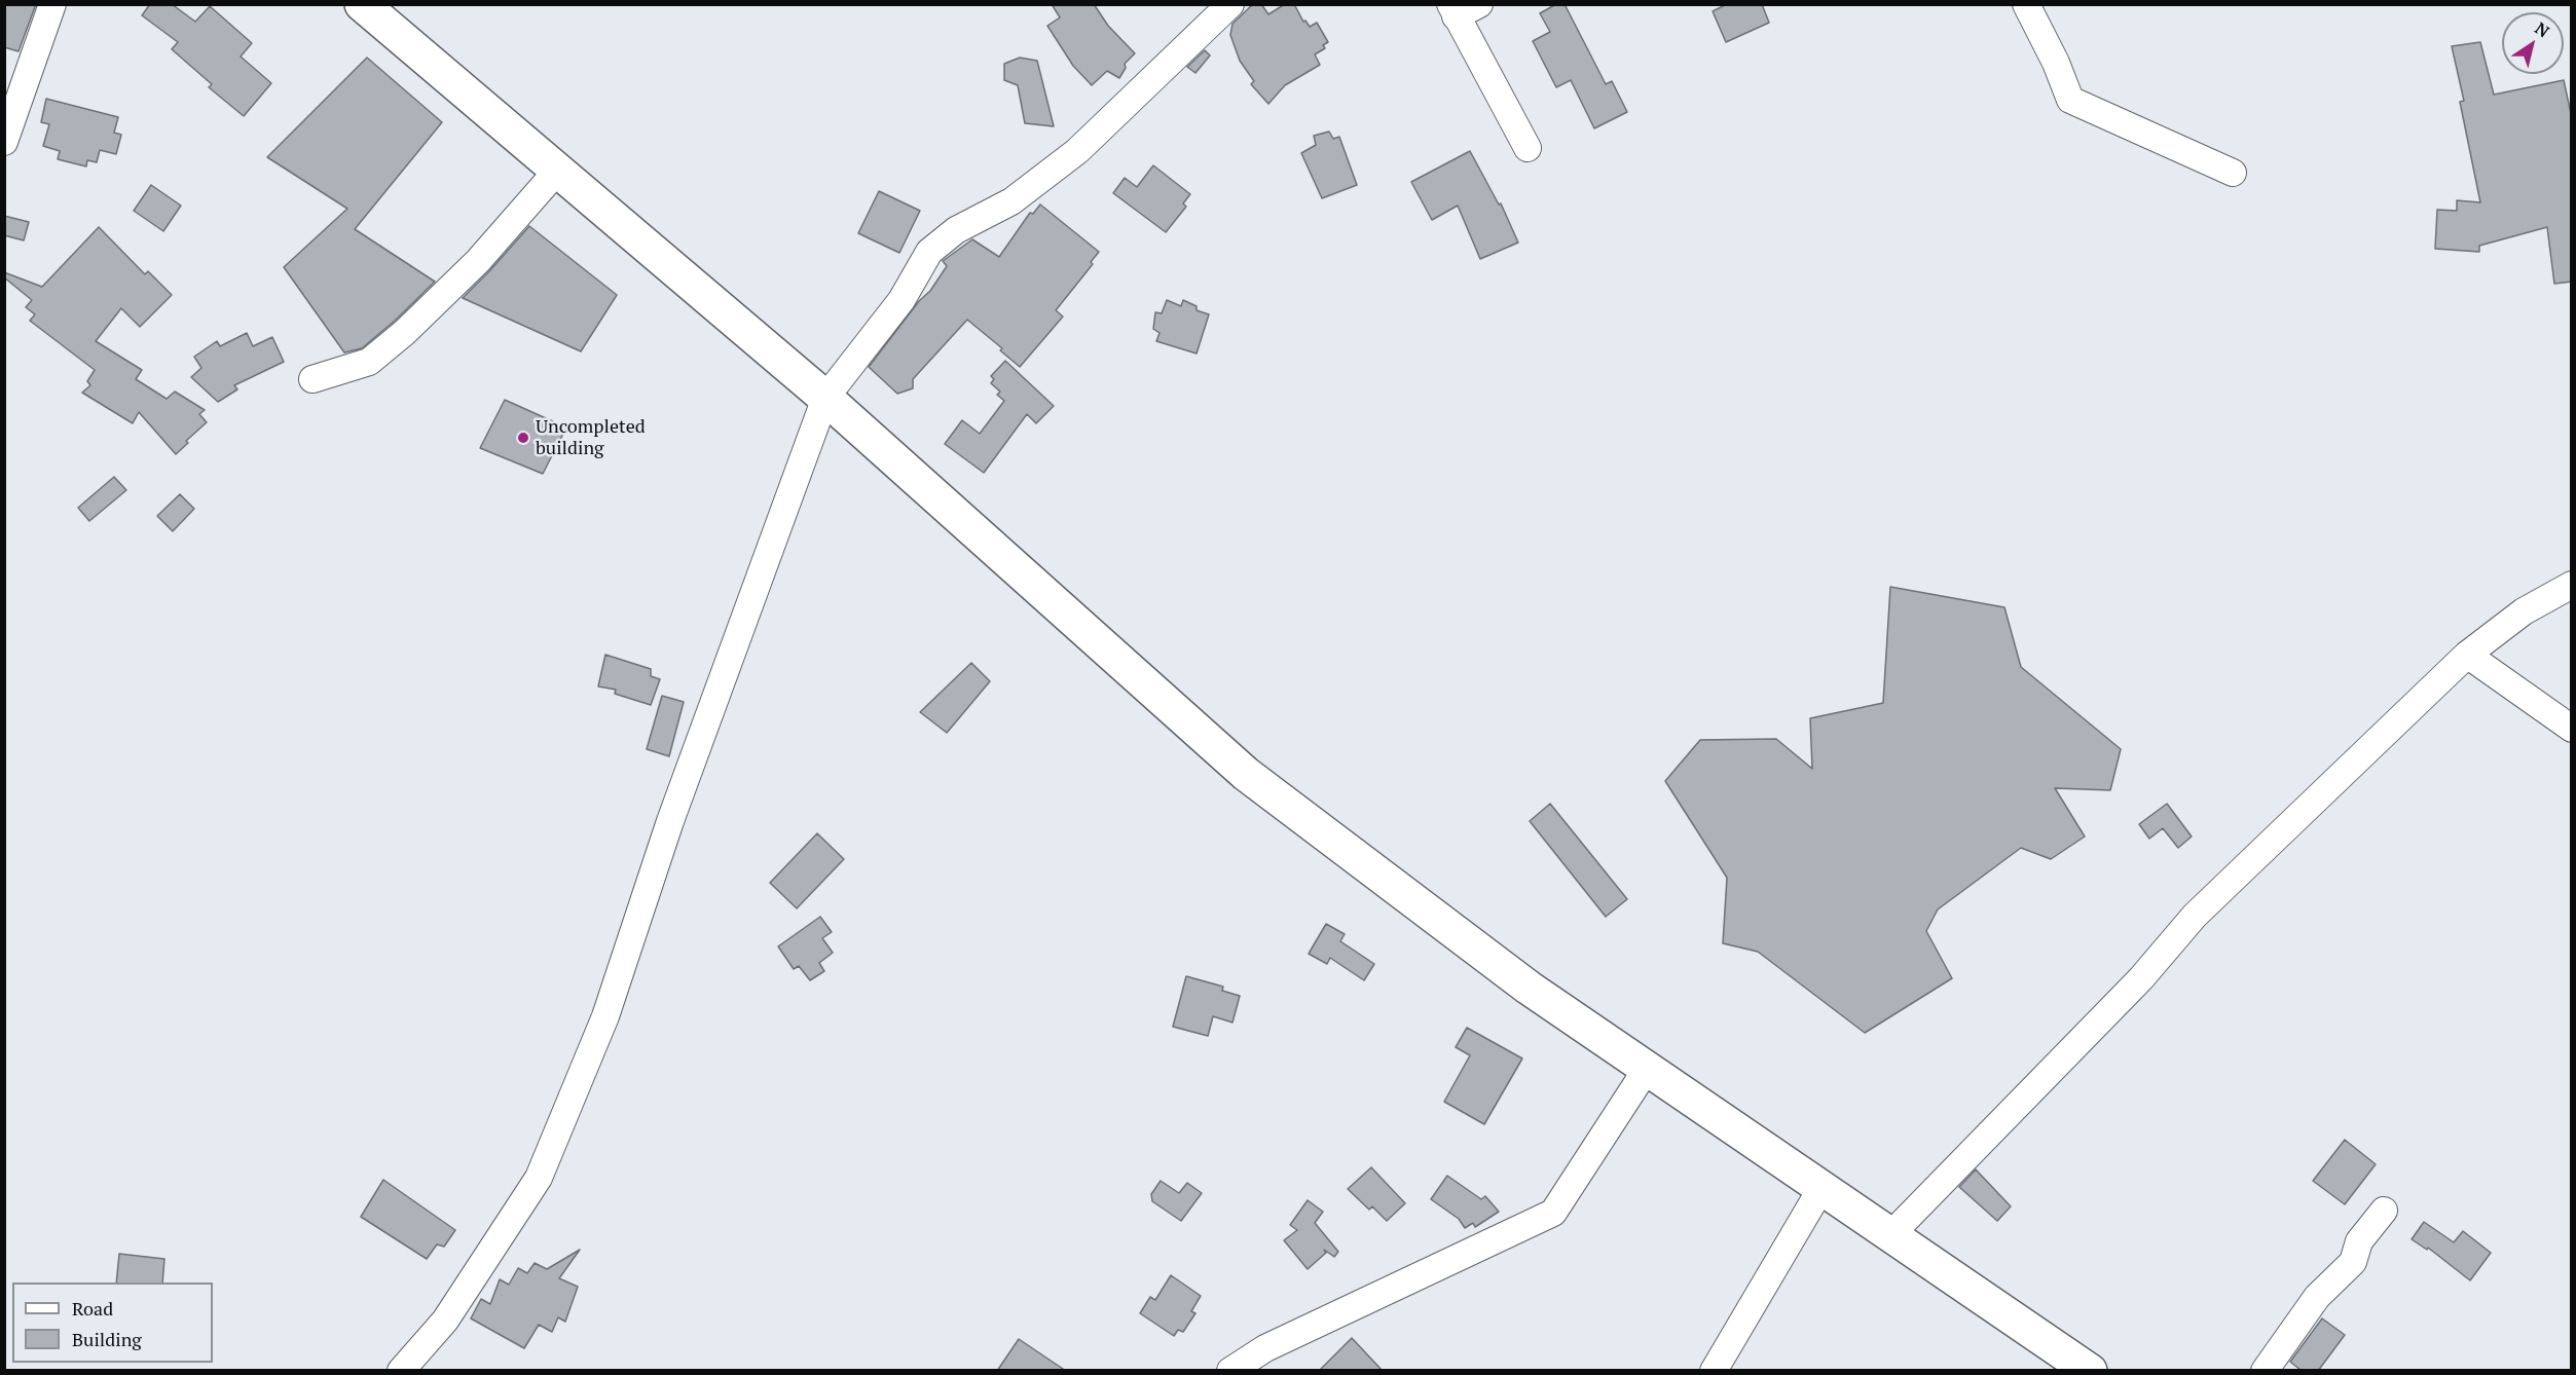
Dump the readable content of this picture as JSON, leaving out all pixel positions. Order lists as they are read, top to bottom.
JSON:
{
  "places": ["Uncompleted building"],
  "legend": ["Road", "Building"],
  "north": "top right"
}
